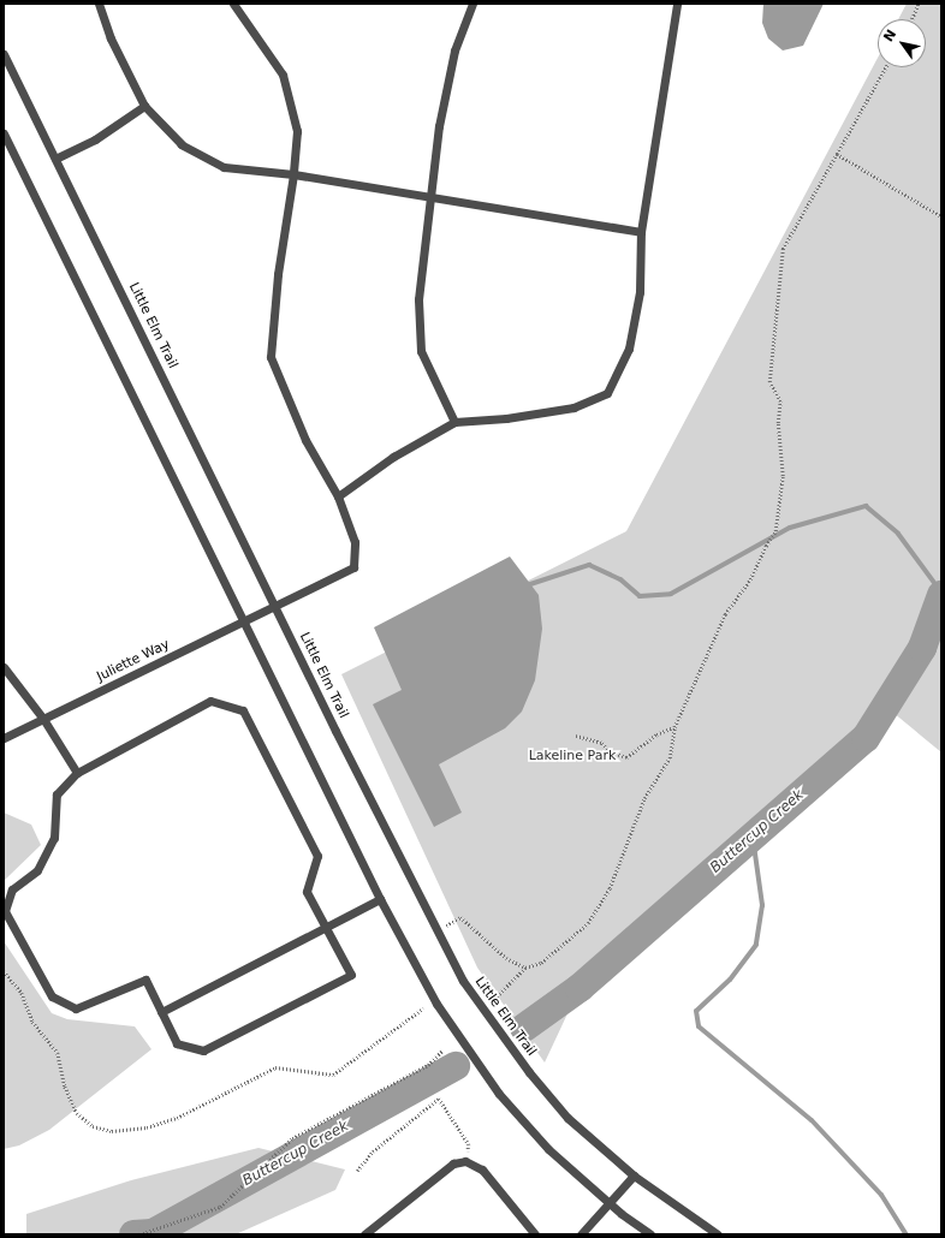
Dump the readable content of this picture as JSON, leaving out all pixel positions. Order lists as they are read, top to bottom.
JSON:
{
  "streets": {
    "street": ["Little Elm Trail", "Juliette Way"]
  },
  "crossings": [
    ["Little Elm Trail", "Juliette Way"]
  ],
  "water": ["Buttercup Creek"],
  "parks": ["Lakeline Park"],
  "north": "top left"
}
